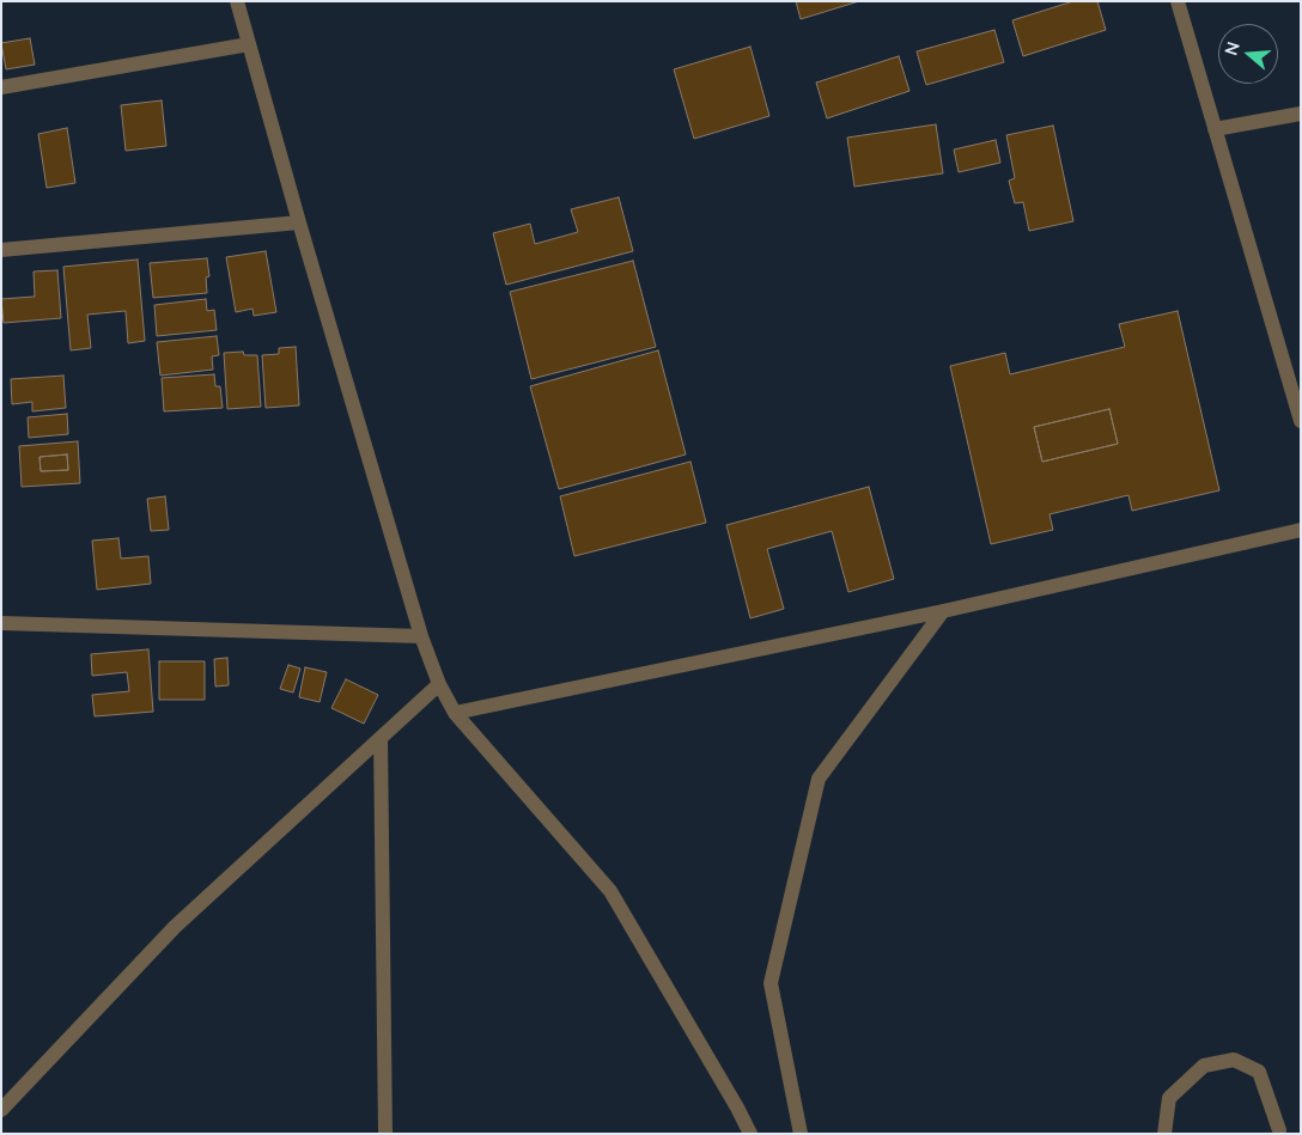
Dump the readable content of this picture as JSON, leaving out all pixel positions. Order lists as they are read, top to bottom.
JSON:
{
  "north": "left"
}
